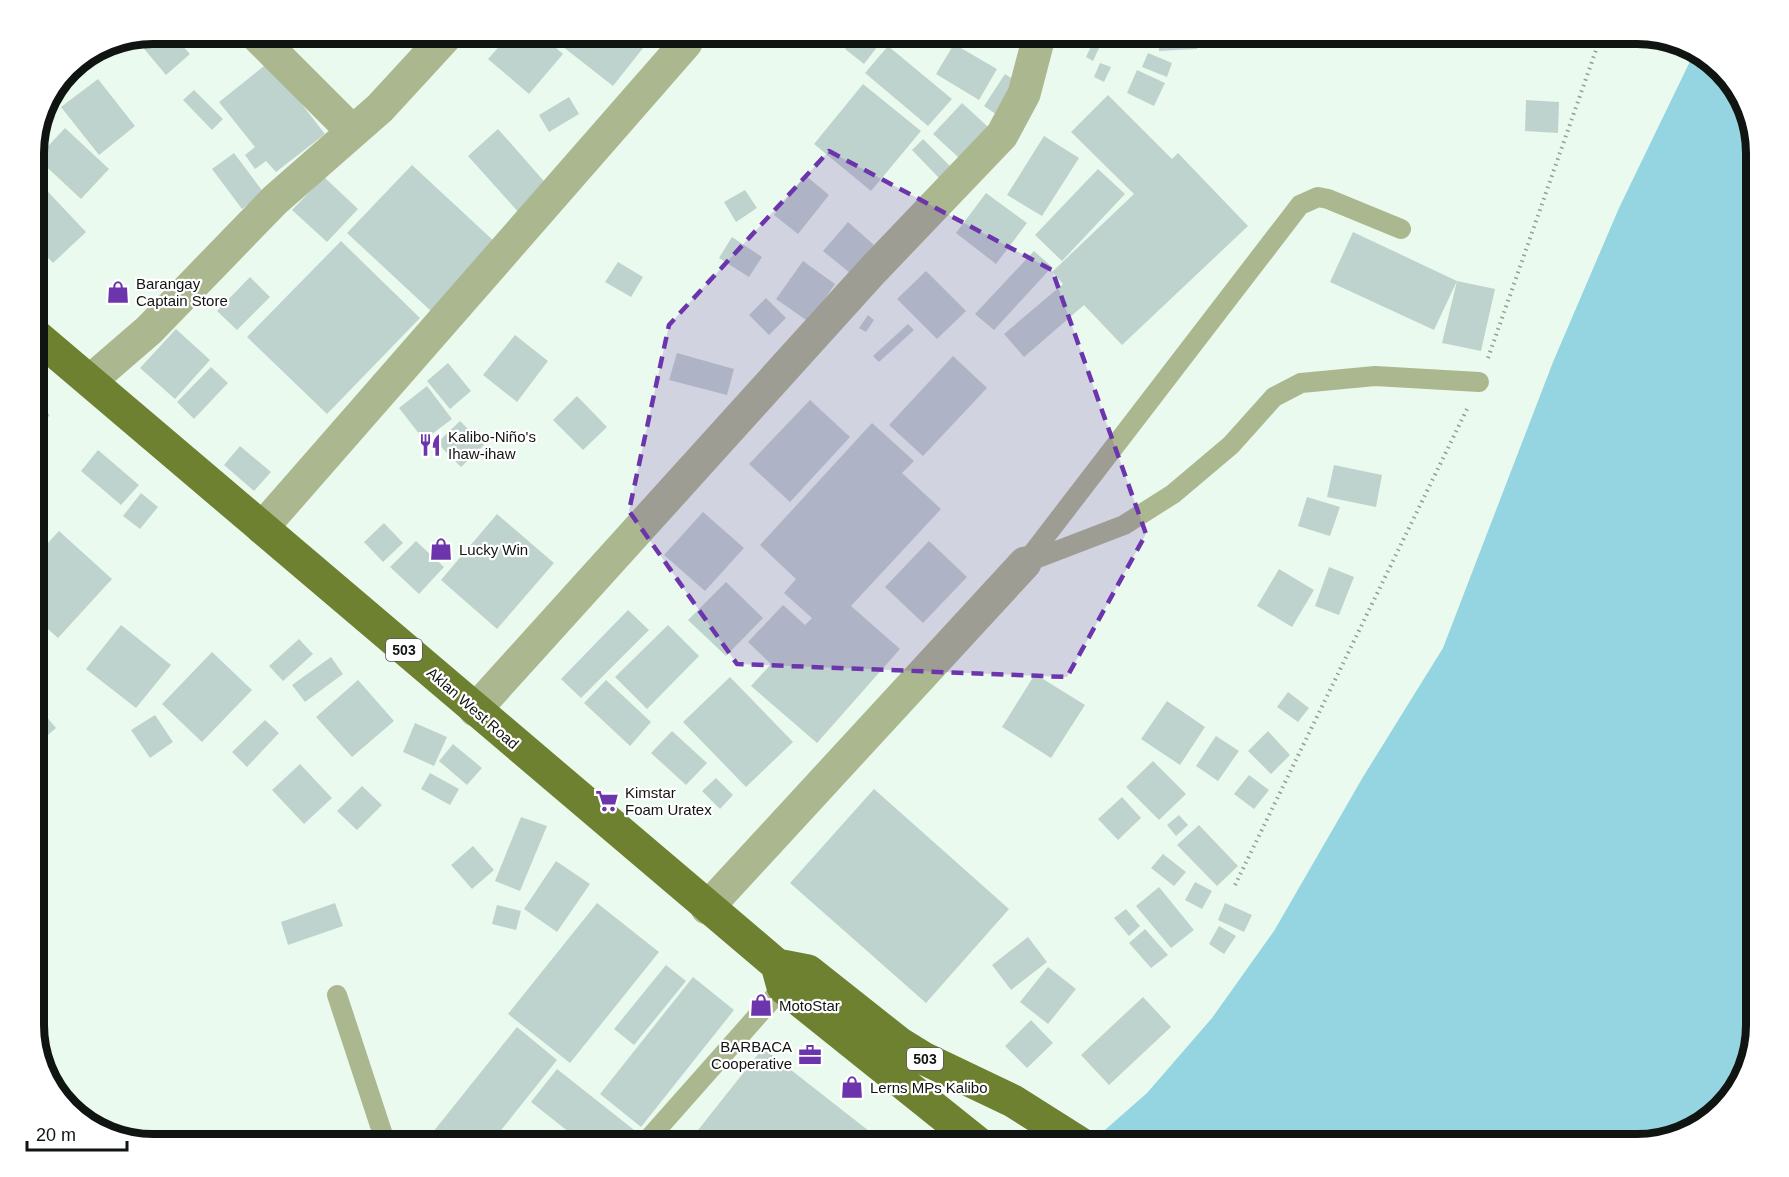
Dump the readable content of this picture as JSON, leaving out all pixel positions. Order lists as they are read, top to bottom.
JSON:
{
  "streets": {
    "main road": ["503", "Aklan West Road"]
  },
  "places": {
    "shop": [
      "Barangay Captain Store",
      "Lucky Win",
      "MotoStar",
      "Lerns MPs Kalibo"
    ],
    "restaurant": ["Kalibo-Niño's Ihaw-ihaw"],
    "supermarket": ["Kimstar Foam Uratex"],
    "office": ["BARBACA Cooperative"]
  },
  "scale_bar": "20 m"
}
